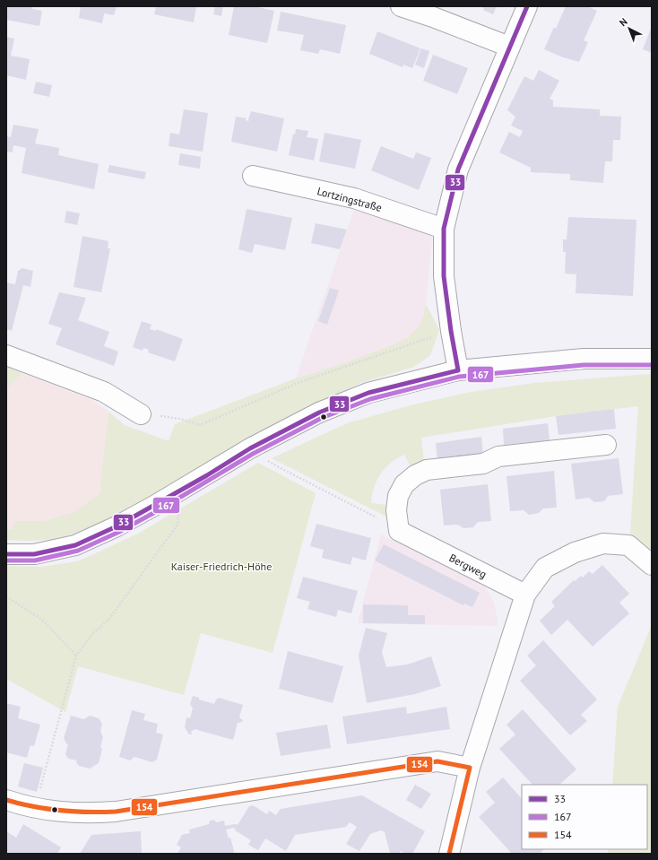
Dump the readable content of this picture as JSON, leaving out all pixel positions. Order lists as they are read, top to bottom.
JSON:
{
  "streets": {
    "street": ["Lortzingstraße", "Bergweg"]
  },
  "parks": ["Kaiser-Friedrich-Höhe"],
  "lines": ["transit line 33", "transit line 167", "transit line 154"],
  "legend": ["33", "167", "154"],
  "north": "top left"
}
